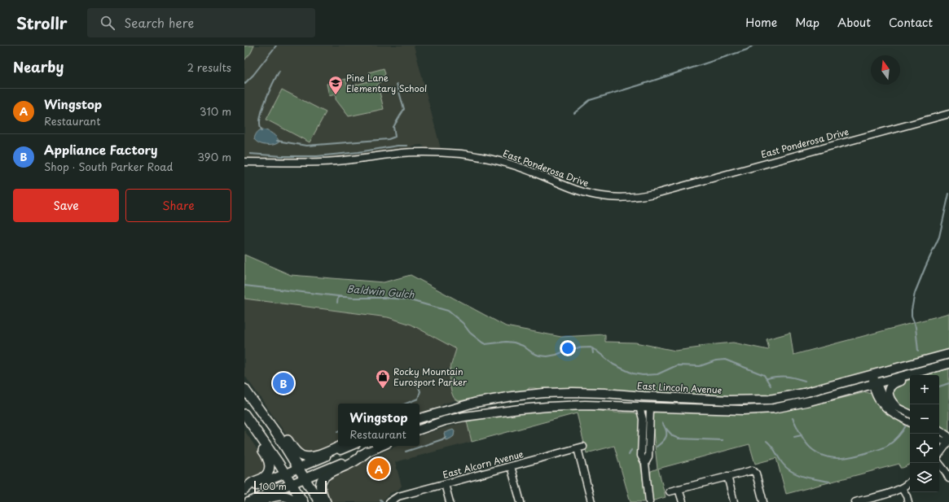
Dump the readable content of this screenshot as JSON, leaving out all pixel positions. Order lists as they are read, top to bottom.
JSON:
{
  "streets": {
    "main road": ["East Lincoln Avenue"],
    "street": ["East Ponderosa Drive", "East Alcorn Avenue"]
  },
  "water": ["Baldwin Gulch"],
  "places": {
    "school or university": ["Pine Lane Elementary School"],
    "shop": ["Rocky Mountain Eurosport Parker"]
  },
  "scale_bar": "100 m",
  "north": "top",
  "page": {
    "header": "Strollr",
    "search": "Search here",
    "nav": [
      "Home",
      "Map",
      "About",
      "Contact"
    ],
    "heading": ["Nearby", "2 results"],
    "list": [
      {
        "mark": "A",
        "name": "Wingstop",
        "note": "Restaurant",
        "value": "310 m"
      },
      {
        "mark": "B",
        "name": "Appliance Factory",
        "note": "Shop · South Parker Road",
        "value": "390 m"
      }
    ],
    "buttons": ["Save", "Share"],
    "pins": ["B", "A"],
    "map_buttons": ["+", "−"],
    "popup": ["Wingstop", "Restaurant"],
    "scale": "100 m"
  }
}
